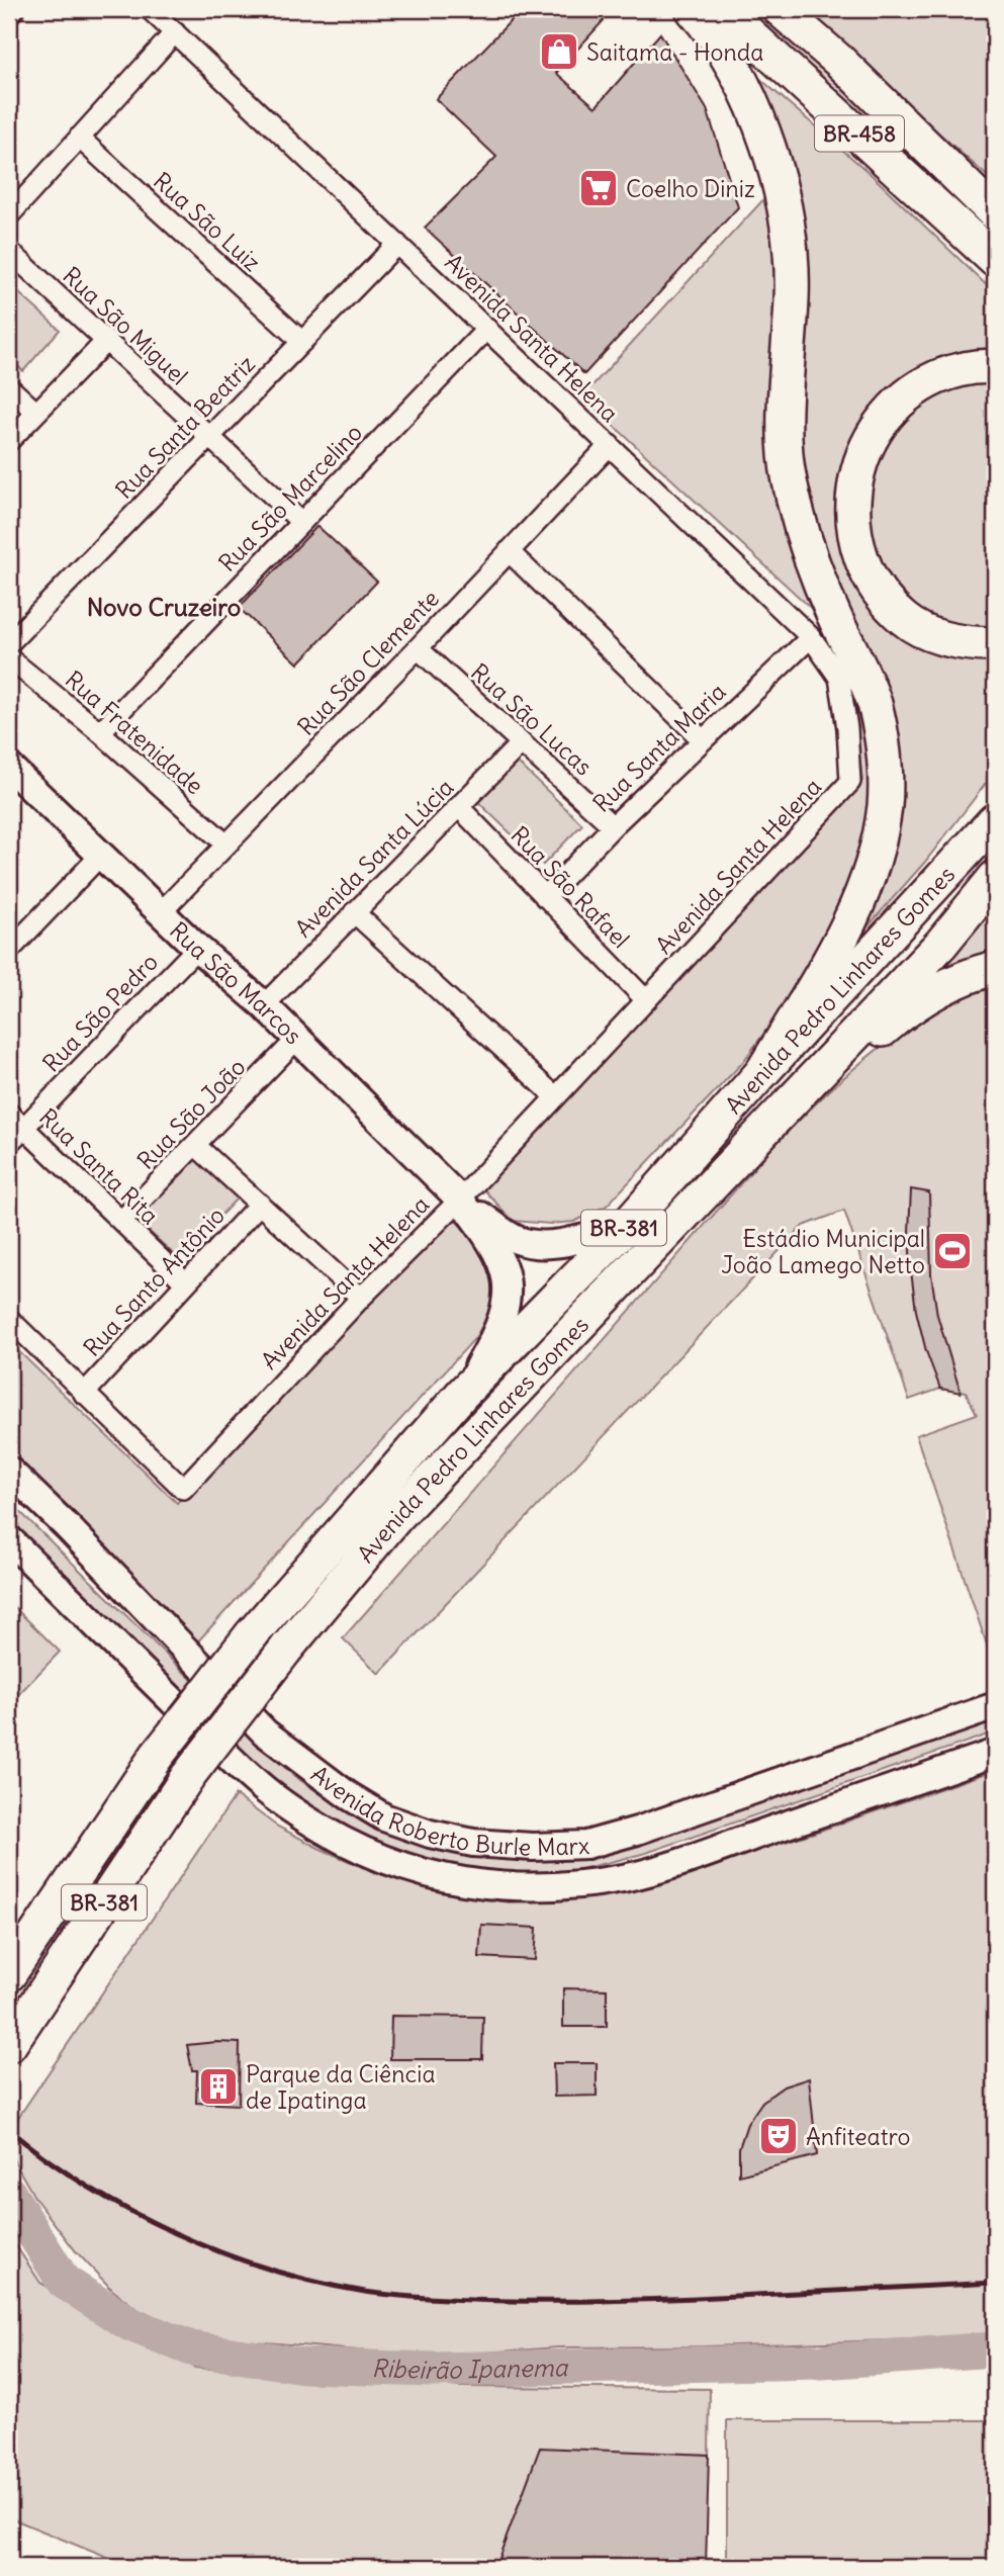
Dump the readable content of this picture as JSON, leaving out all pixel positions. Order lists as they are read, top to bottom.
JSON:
{
  "streets": {
    "highway": ["BR-458", "Avenida Pedro Linhares Gomes", "BR-381"],
    "main road": ["Rua São Marcos", "Avenida Roberto Burle Marx"],
    "street": [
      "Rua São Luiz",
      "Rua São Miguel",
      "Avenida Santa Helena",
      "Rua Santa Beatriz",
      "Rua São Marcelino",
      "Rua São Clemente",
      "Rua São Lucas",
      "Rua Fratenidade",
      "Rua Santa Maria",
      "Avenida Santa Lúcia",
      "Rua São Rafael",
      "Rua São Pedro",
      "Rua São João",
      "Rua Santa Rita",
      "Rua Santo Antônio"
    ]
  },
  "crossings": [
    ["Rua São Luiz", "Rua Santa Beatriz"],
    ["Rua São Miguel", "Rua Santa Beatriz"],
    ["Rua São Miguel", "Rua São Marcelino"],
    ["Avenida Santa Helena", "Rua Santa Beatriz"],
    ["Avenida Santa Helena", "Rua São Marcelino"],
    ["Avenida Santa Helena", "Rua São Clemente"],
    ["Avenida Santa Helena", "Rua Santa Maria"],
    ["Avenida Santa Helena", "Rua São Rafael"],
    ["Avenida Santa Helena", "Rua São Marcos"],
    ["Avenida Santa Helena", "Rua Santo Antônio"],
    ["Rua São Marcelino", "Rua Fratenidade"],
    ["Rua São Clemente", "Rua São Lucas"],
    ["Rua São Clemente", "Rua Fratenidade"],
    ["Rua São Clemente", "Rua São Marcos"],
    ["Rua São Lucas", "Rua Santa Maria"],
    ["Rua São Lucas", "Avenida Santa Lúcia"],
    ["Rua Santa Maria", "Rua São Rafael"],
    ["Avenida Santa Lúcia", "Rua São Rafael"],
    ["Avenida Santa Lúcia", "Rua São Marcos"],
    ["Rua São Marcos", "Rua São Pedro"],
    ["Rua São Marcos", "Rua São João"],
    ["Rua São Pedro", "Rua Santa Rita"],
    ["Rua São João", "Rua Santa Rita"],
    ["Rua Santa Rita", "Rua Santo Antônio"]
  ],
  "districts": ["Novo Cruzeiro"],
  "water": ["Ribeirão Ipanema"],
  "places": {
    "shop": ["Saitama - Honda"],
    "supermarket": ["Coelho Diniz"],
    "sports": ["Estádio Municipal João Lamego Netto"],
    "building": ["Parque da Ciência de Ipatinga"],
    "theatre": ["Anfiteatro"]
  }
}
